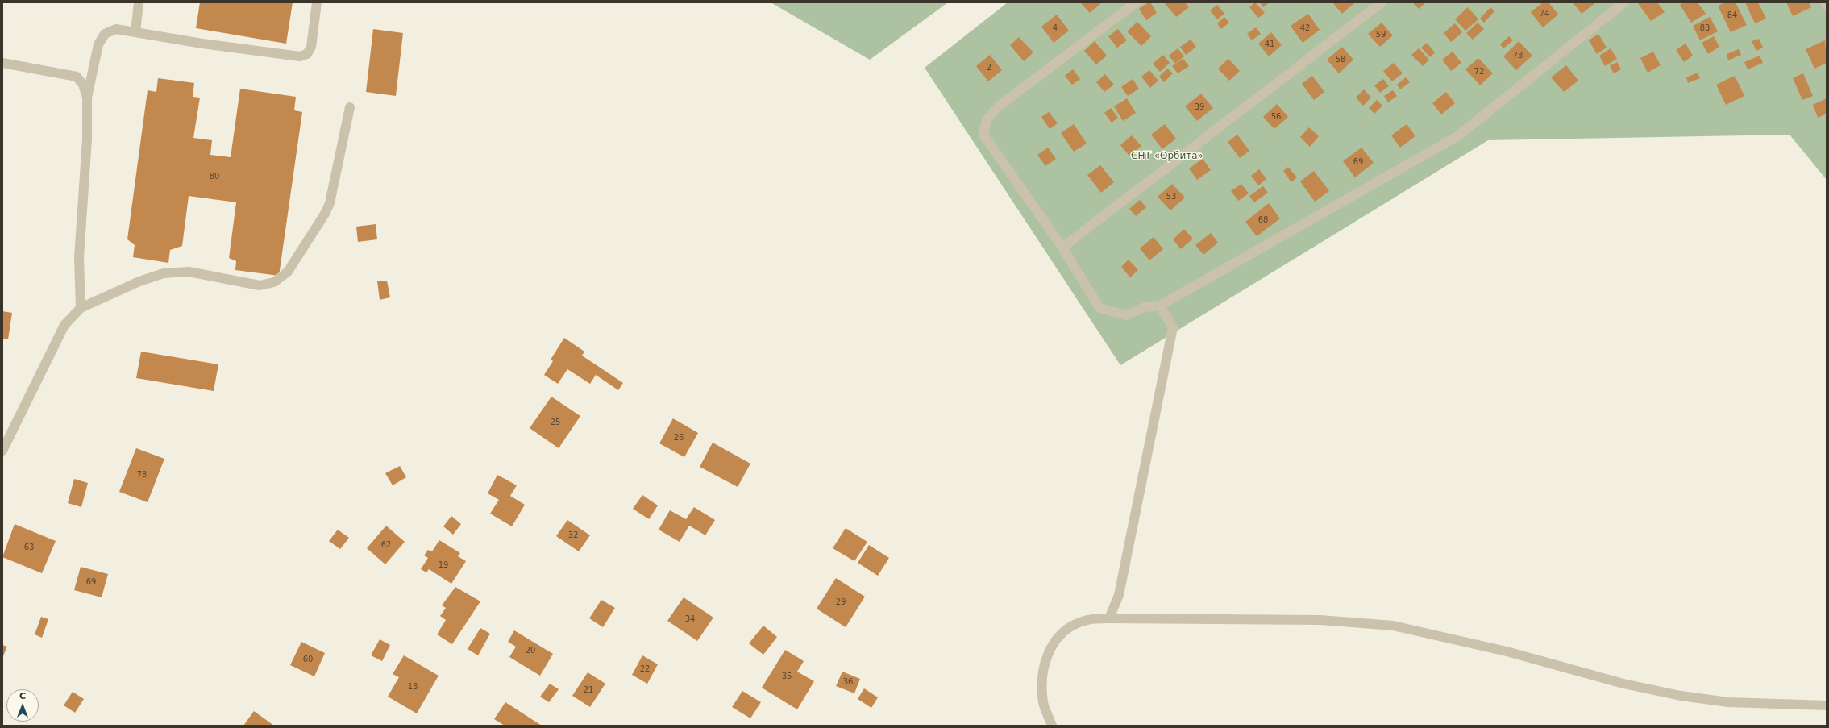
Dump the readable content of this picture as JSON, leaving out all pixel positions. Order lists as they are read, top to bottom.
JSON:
{
  "parks": ["СНТ «Орбита»"],
  "house_numbers": [
    "74",
    "84",
    "4",
    "42",
    "83",
    "59",
    "41",
    "73",
    "58",
    "2",
    "72",
    "39",
    "56",
    "69",
    "80",
    "53",
    "68",
    "25",
    "26",
    "78",
    "32",
    "62",
    "63",
    "19",
    "69",
    "29",
    "34",
    "20",
    "60",
    "22",
    "35",
    "36",
    "13",
    "21"
  ],
  "north": "top"
}
